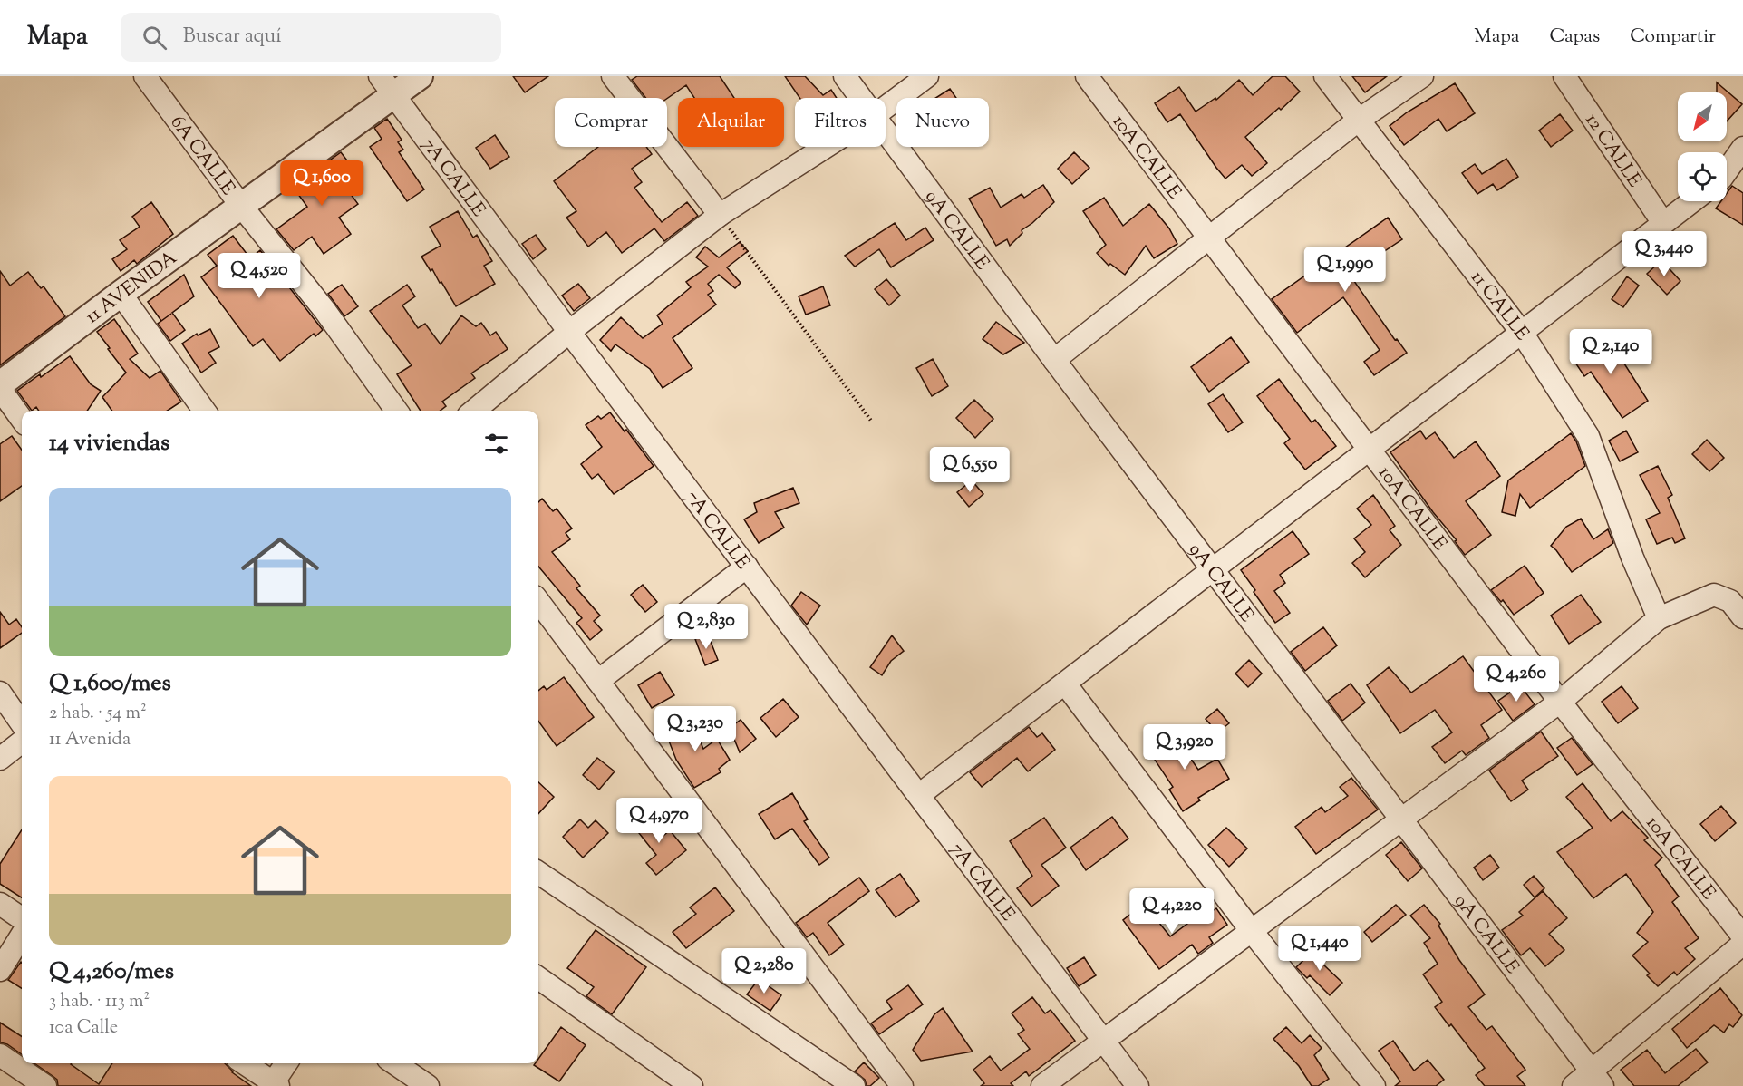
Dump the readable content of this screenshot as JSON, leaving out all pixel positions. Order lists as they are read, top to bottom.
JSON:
{
  "streets": {
    "street": [
      "12 CALLE",
      "6A CALLE",
      "10A CALLE",
      "7A CALLE",
      "9A CALLE",
      "11 AVENIDA",
      "11 CALLE"
    ]
  },
  "crossings": [
    ["6A CALLE", "11 AVENIDA"],
    ["7A CALLE", "11 AVENIDA"]
  ],
  "north": "bottom left",
  "page": {
    "header": "Mapa",
    "search": "Buscar aquí",
    "nav": ["Mapa", "Capas", "Compartir"],
    "chip": [
      "Comprar",
      "Alquilar",
      "Filtros",
      "Nuevo"
    ],
    "price": [
      "Q 1,600",
      "Q 3,440",
      "Q 1,990",
      "Q 4,520",
      "Q 2,140",
      "Q 6,550",
      "Q 2,830",
      "Q 4,260",
      "Q 3,230",
      "Q 3,920",
      "Q 4,970",
      "Q 4,220",
      "Q 1,440",
      "Q 2,280"
    ],
    "heading": "14 viviendas",
    "list": [
      {
        "name": "Q 1,600/mes",
        "note": "2 hab. · 54 m² · 11 Avenida"
      },
      {
        "name": "Q 4,260/mes",
        "note": "3 hab. · 113 m² · 10a Calle"
      }
    ]
  }
}
